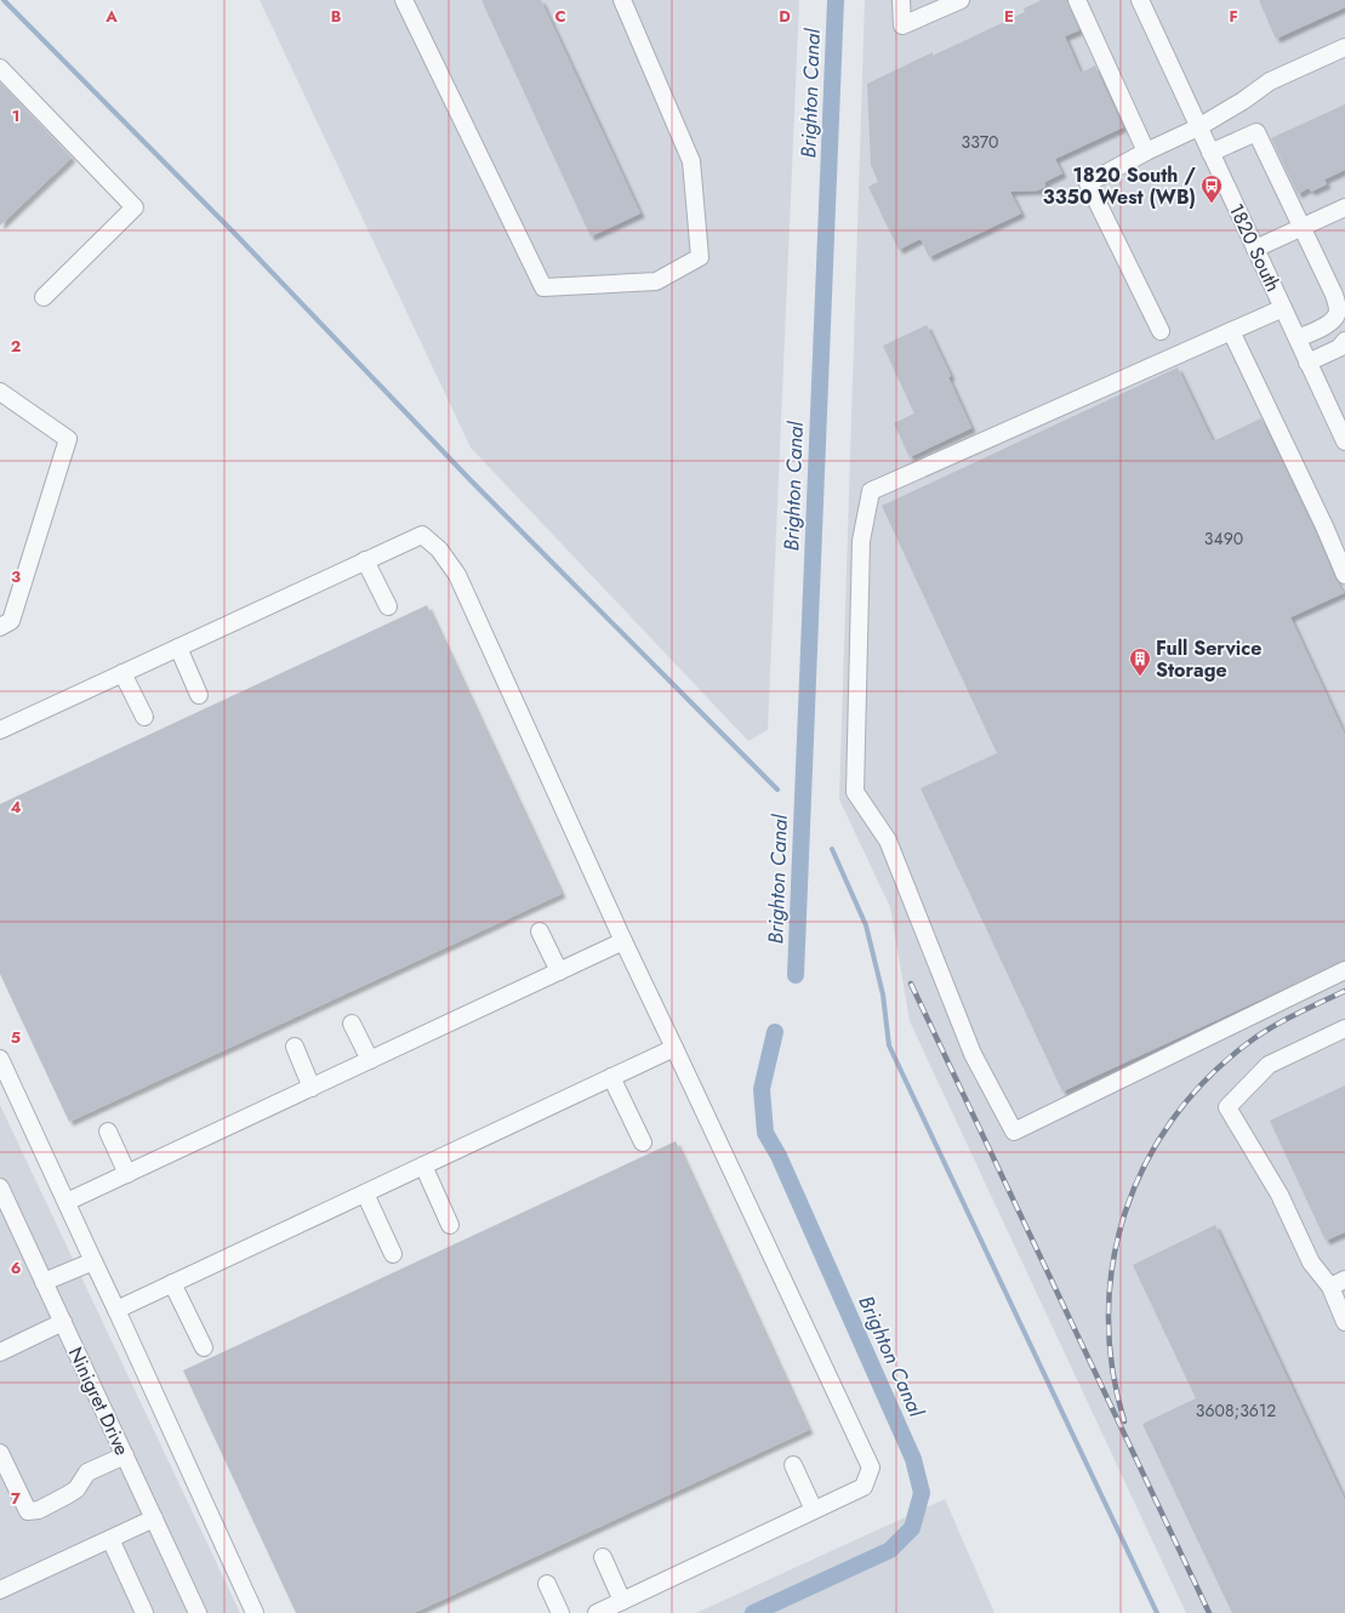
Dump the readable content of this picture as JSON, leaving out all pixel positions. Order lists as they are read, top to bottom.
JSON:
{
  "streets": {
    "street": ["1820 South", "Ninigret Drive"]
  },
  "water": ["Brighton Canal"],
  "places": {
    "bus stop": ["1820 South / 3350 West (WB)"],
    "building": ["Full Service Storage"]
  },
  "house_numbers": ["3370", "3490", "3608;3612"],
  "grid": {
    "columns": [
      "A",
      "B",
      "C",
      "D",
      "E",
      "F"
    ],
    "rows": [
      "1",
      "2",
      "3",
      "4",
      "5",
      "6",
      "7"
    ]
  }
}
